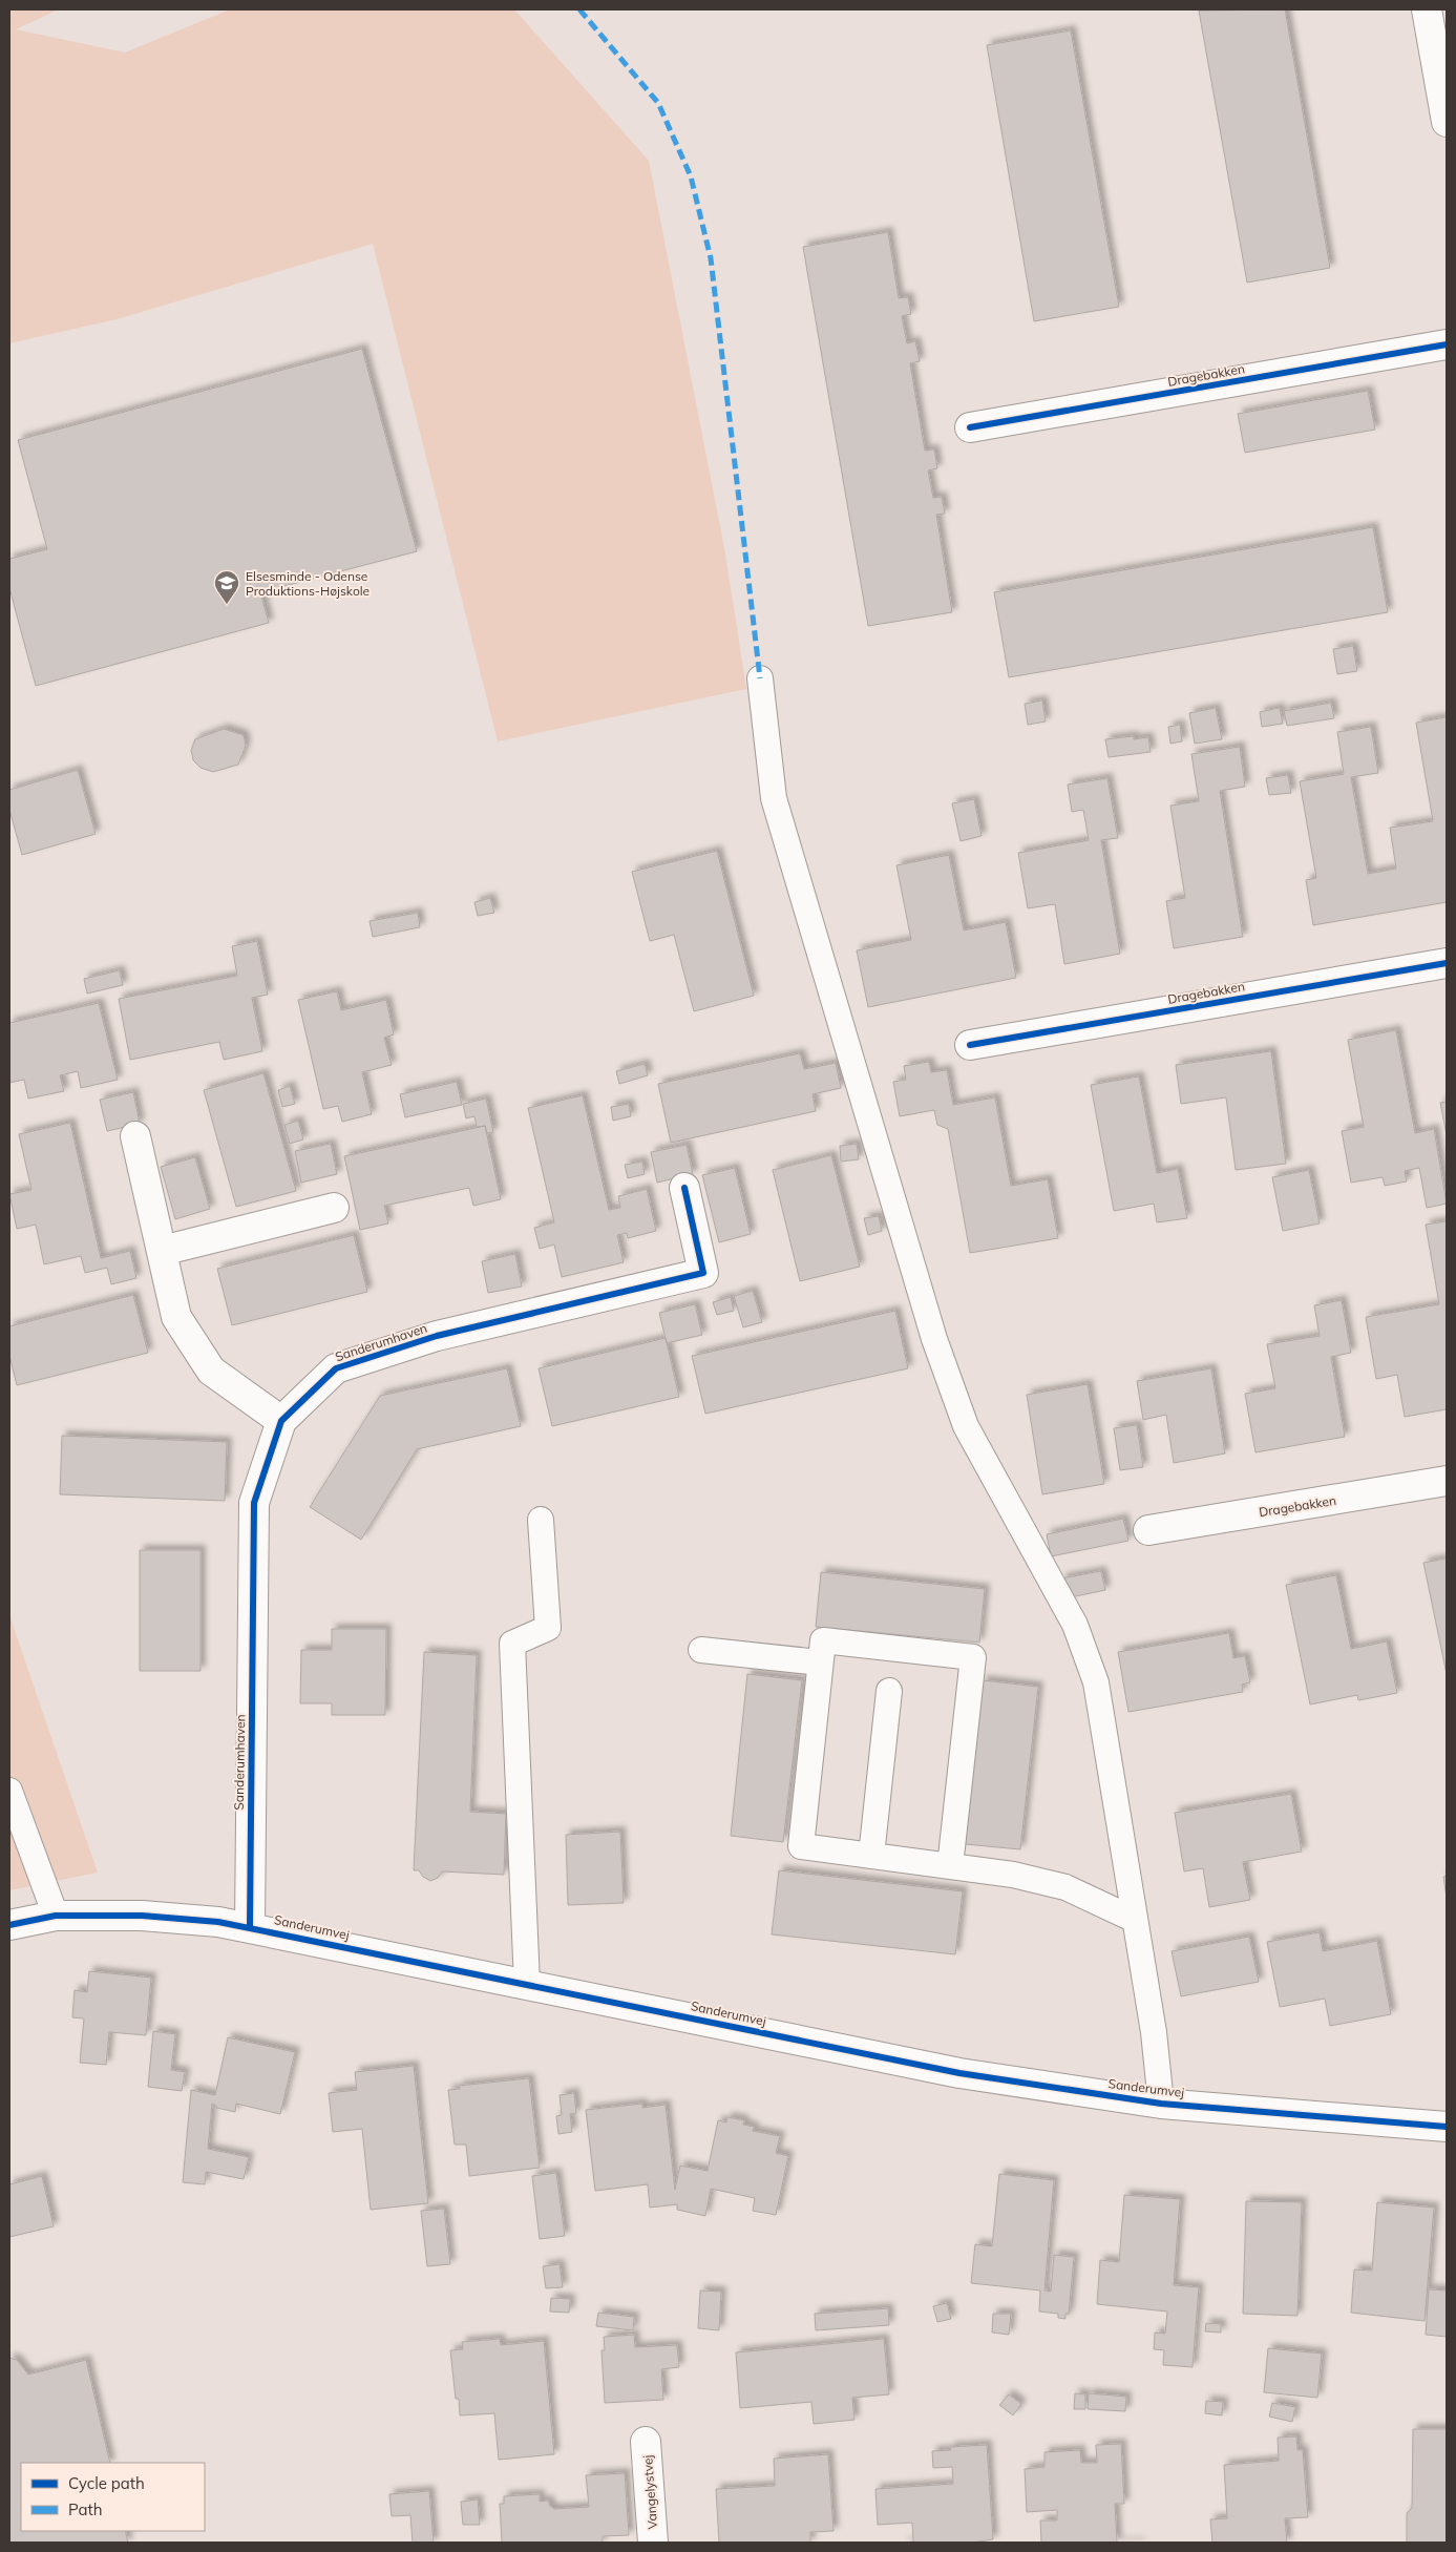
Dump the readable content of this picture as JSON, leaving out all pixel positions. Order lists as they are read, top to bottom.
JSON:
{
  "streets": {
    "street": [
      "Dragebakken",
      "Sanderumhaven",
      "Sanderumvej",
      "Vangelystvej"
    ]
  },
  "crossings": [
    ["Sanderumhaven", "Sanderumvej"]
  ],
  "places": {
    "school or university": ["Elsesminde - Odense Produktions-Højskole"]
  },
  "legend": ["Cycle path", "Path"]
}
